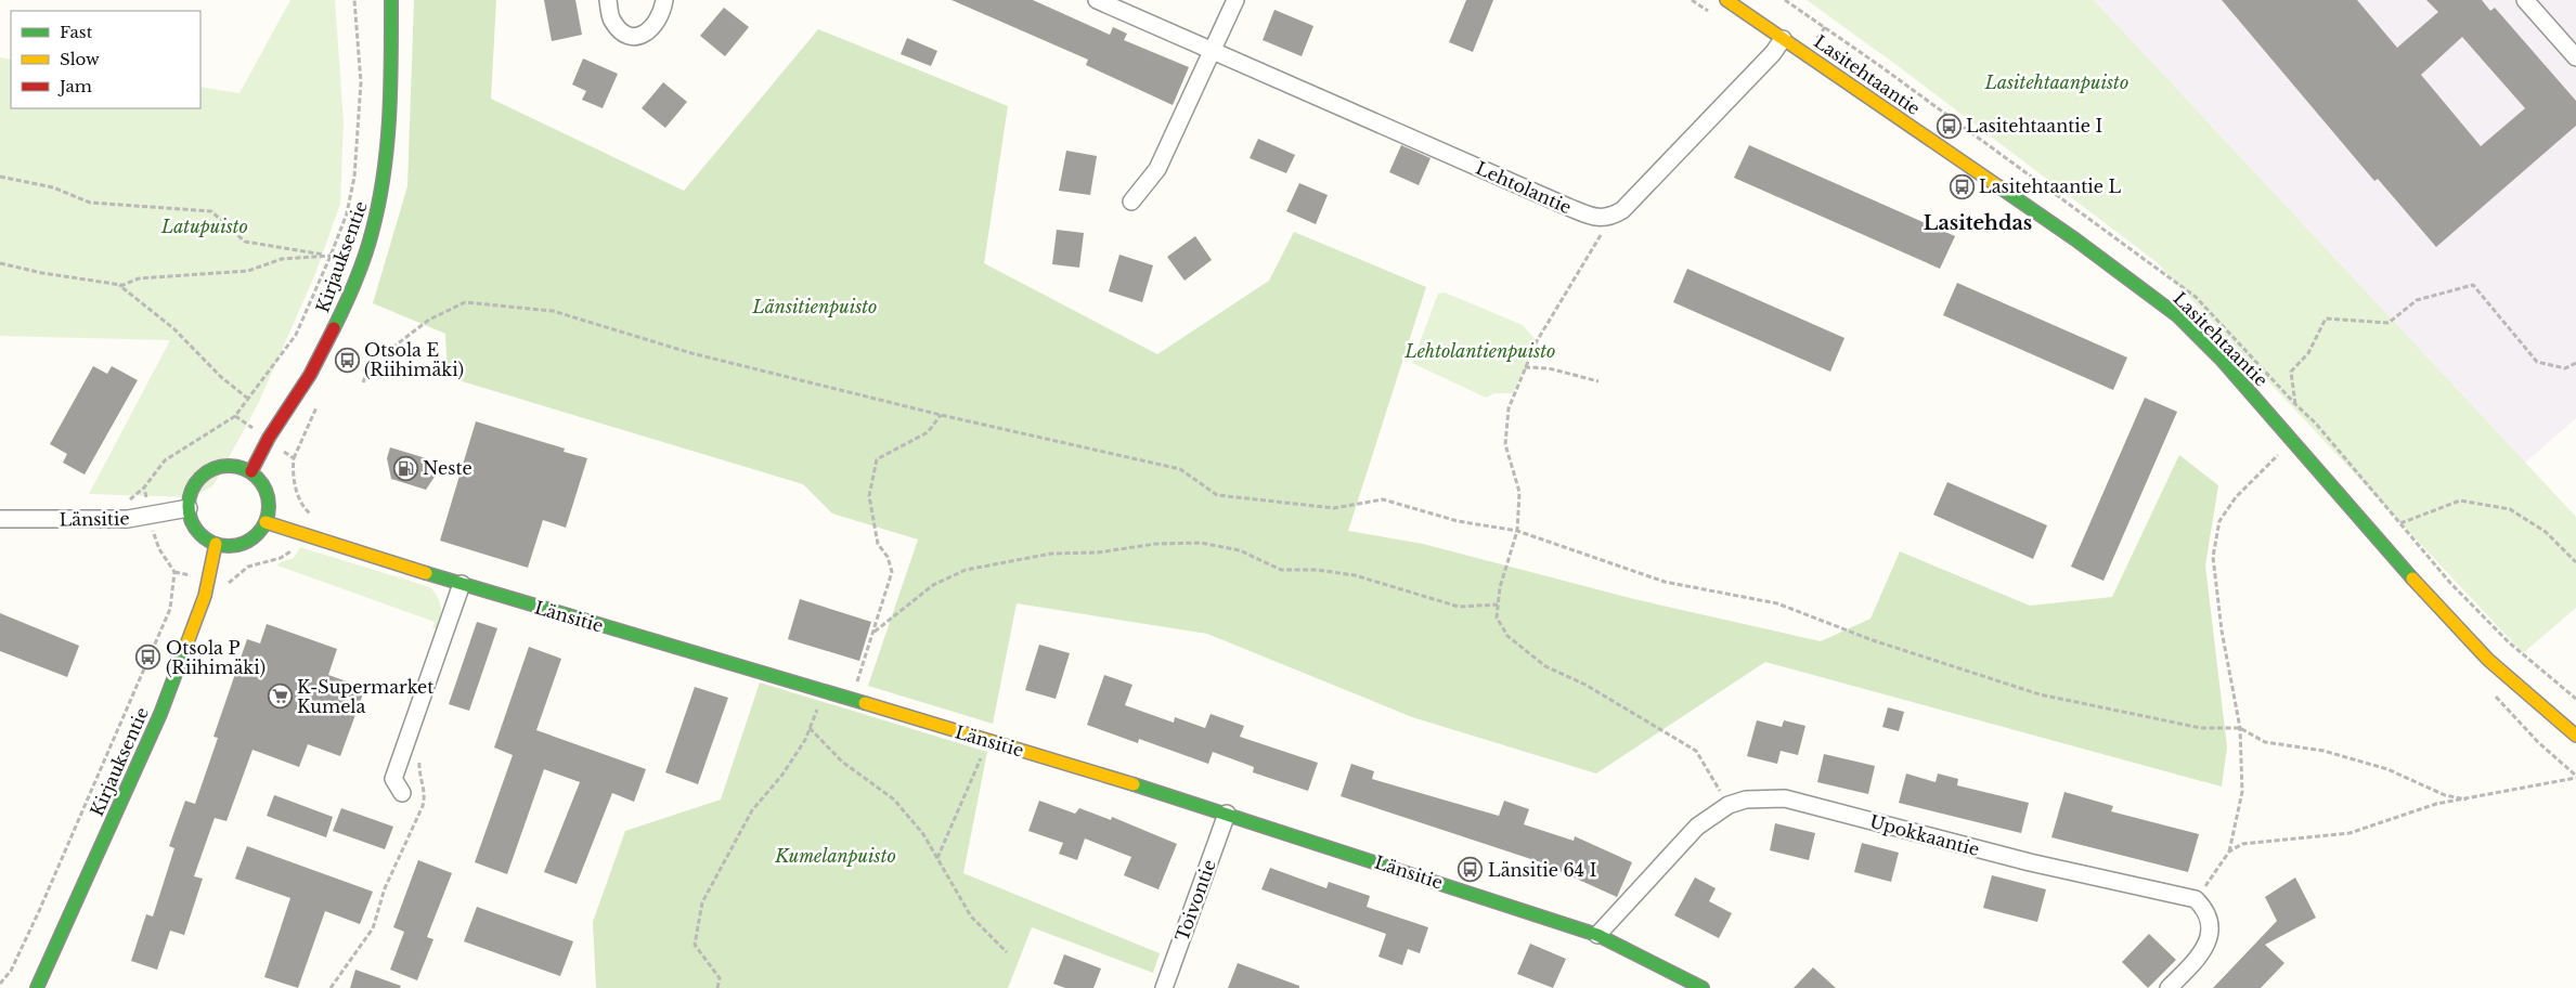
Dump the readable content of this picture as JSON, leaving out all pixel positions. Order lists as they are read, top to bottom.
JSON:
{
  "streets": {
    "street": [
      "Lasitehtaantie",
      "Lehtolantie",
      "Kirjauksentie",
      "Länsitie",
      "Upokkaantie",
      "Toivontie"
    ]
  },
  "crossings": [
    ["Kirjauksentie", "Länsitie"],
    ["Länsitie", "Upokkaantie"],
    ["Länsitie", "Toivontie"]
  ],
  "districts": ["Lasitehdas"],
  "parks": [
    "Lasitehtaanpuisto",
    "Latupuisto",
    "Länsitienpuisto",
    "Lehtolantienpuisto",
    "Kumelanpuisto"
  ],
  "places": {
    "bus stop": [
      "Lasitehtaantie I",
      "Lasitehtaantie L",
      "Otsola E (Riihimäki)",
      "Otsola P (Riihimäki)",
      "Länsitie 64 I"
    ],
    "fuel station": ["Neste"],
    "supermarket": ["K-Supermarket Kumela"]
  },
  "legend": ["Fast", "Slow", "Jam"]
}
